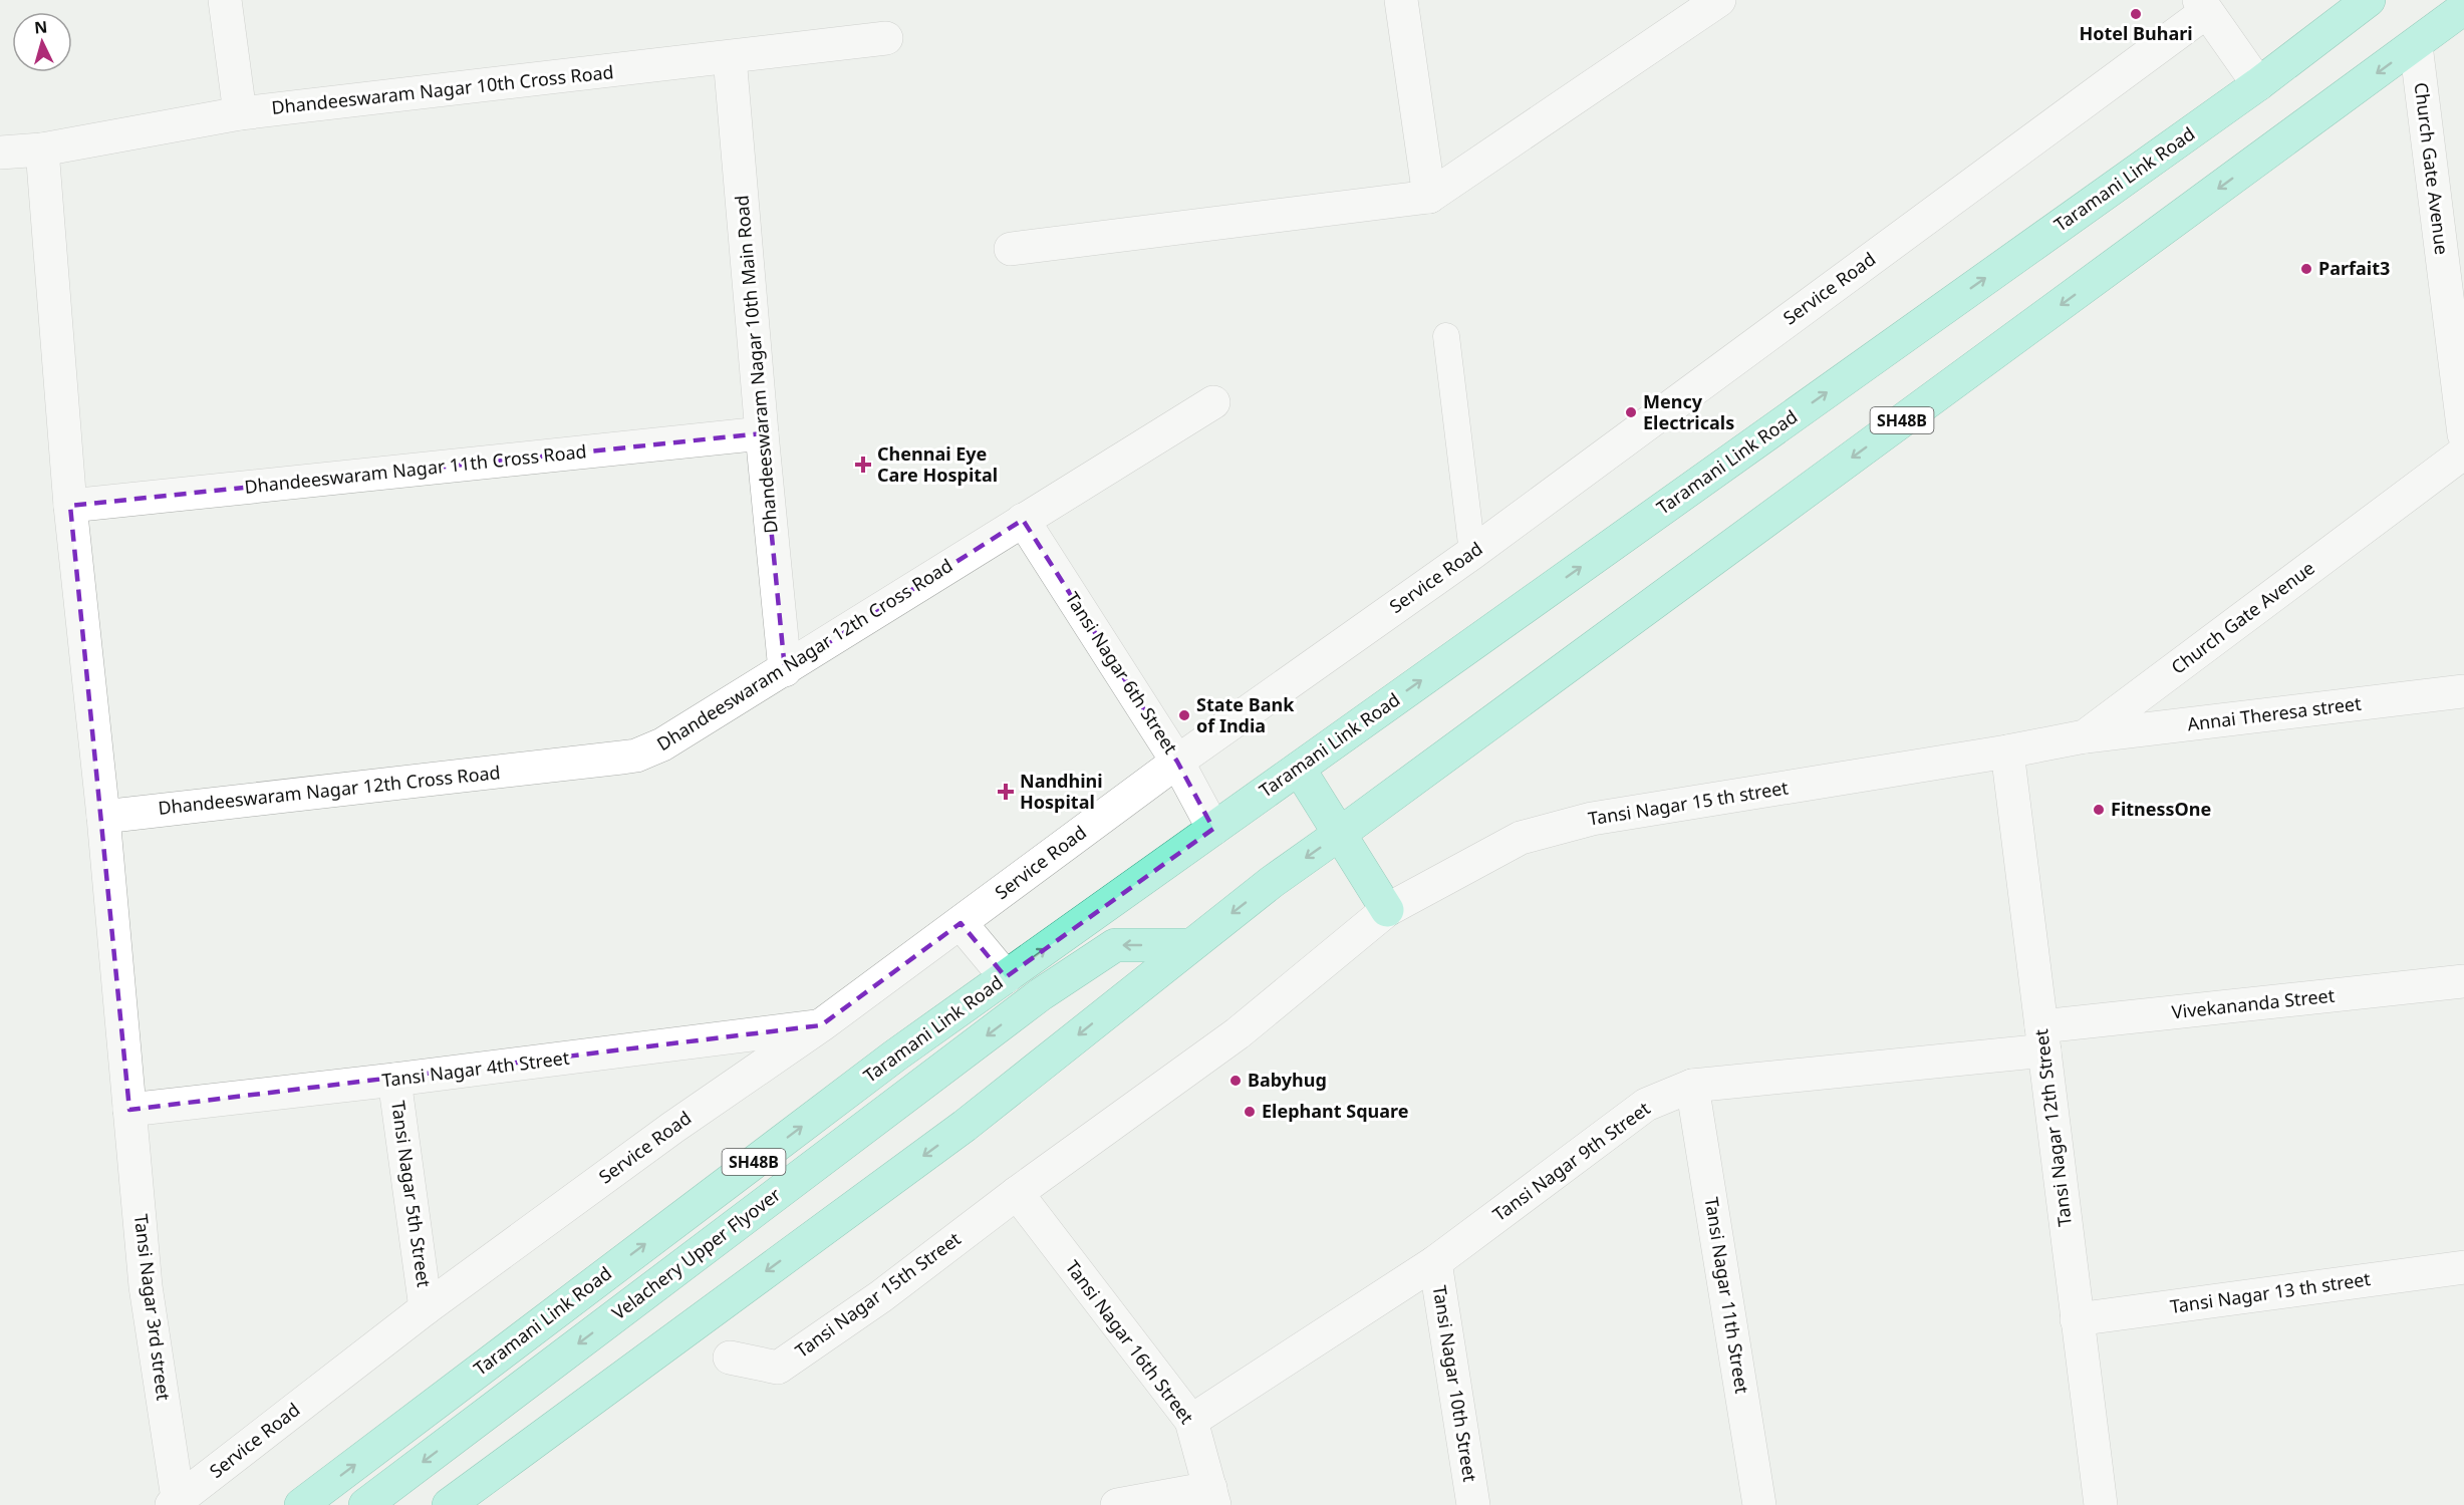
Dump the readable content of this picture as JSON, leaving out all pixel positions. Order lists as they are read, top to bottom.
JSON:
{
  "streets": {
    "main road": ["Taramani Link Road", "SH48B", "Velachery Upper Flyover"],
    "street": [
      "Dhandeeswaram Nagar 10th Cross Road",
      "Church Gate Avenue",
      "Service Road",
      "Dhandeeswaram Nagar 10th Main Road",
      "Dhandeeswaram Nagar 11th Cross Road",
      "Dhandeeswaram Nagar 12th Cross Road",
      "Tansi Nagar 6th Street",
      "Annai Theresa street",
      "Tansi Nagar 15 th street",
      "Vivekananda Street",
      "Tansi Nagar 4th Street",
      "Tansi Nagar 12th Street",
      "Tansi Nagar 9th Street",
      "Tansi Nagar 5th Street",
      "Tansi Nagar 13 th street",
      "Tansi Nagar 15th Street",
      "Tansi Nagar 11th Street",
      "Tansi Nagar 3rd street",
      "Tansi Nagar 16th Street",
      "Tansi Nagar 10th Street"
    ]
  },
  "crossings": [
    ["Dhandeeswaram Nagar 10th Cross Road", "Dhandeeswaram Nagar 10th Main Road"],
    ["Dhandeeswaram Nagar 10th Cross Road", "Tansi Nagar 3rd street"],
    ["Church Gate Avenue", "SH48B"],
    ["Church Gate Avenue", "Annai Theresa street"],
    ["Church Gate Avenue", "Tansi Nagar 15 th street"],
    ["Church Gate Avenue", "Tansi Nagar 12th Street"],
    ["Taramani Link Road", "Tansi Nagar 6th Street"],
    ["Service Road", "Tansi Nagar 6th Street"],
    ["Service Road", "Tansi Nagar 4th Street"],
    ["Service Road", "Tansi Nagar 5th Street"],
    ["Service Road", "Tansi Nagar 3rd street"],
    ["Dhandeeswaram Nagar 10th Main Road", "Dhandeeswaram Nagar 11th Cross Road"],
    ["Dhandeeswaram Nagar 10th Main Road", "Dhandeeswaram Nagar 12th Cross Road"],
    ["SH48B", "Velachery Upper Flyover"],
    ["Dhandeeswaram Nagar 11th Cross Road", "Tansi Nagar 3rd street"],
    ["Dhandeeswaram Nagar 12th Cross Road", "Tansi Nagar 6th Street"],
    ["Dhandeeswaram Nagar 12th Cross Road", "Tansi Nagar 3rd street"],
    ["Tansi Nagar 15 th street", "Tansi Nagar 12th Street"],
    ["Tansi Nagar 15 th street", "Tansi Nagar 15th Street"],
    ["Tansi Nagar 15 th street", "Tansi Nagar 16th Street"],
    ["Vivekananda Street", "Tansi Nagar 12th Street"],
    ["Vivekananda Street", "Tansi Nagar 9th Street"],
    ["Tansi Nagar 4th Street", "Tansi Nagar 5th Street"],
    ["Tansi Nagar 4th Street", "Tansi Nagar 3rd street"],
    ["Tansi Nagar 12th Street", "Tansi Nagar 9th Street"],
    ["Tansi Nagar 12th Street", "Tansi Nagar 13 th street"],
    ["Tansi Nagar 9th Street", "Tansi Nagar 11th Street"],
    ["Tansi Nagar 9th Street", "Tansi Nagar 16th Street"],
    ["Tansi Nagar 9th Street", "Tansi Nagar 10th Street"],
    ["Tansi Nagar 15th Street", "Tansi Nagar 16th Street"]
  ],
  "places": {
    "other": [
      "Hotel Buhari",
      "Parfait3",
      "Mency Electricals",
      "State Bank of India",
      "FitnessOne",
      "Babyhug",
      "Elephant Square"
    ],
    "health": ["Chennai Eye Care Hospital", "Nandhini Hospital"]
  },
  "north": "top"
}
